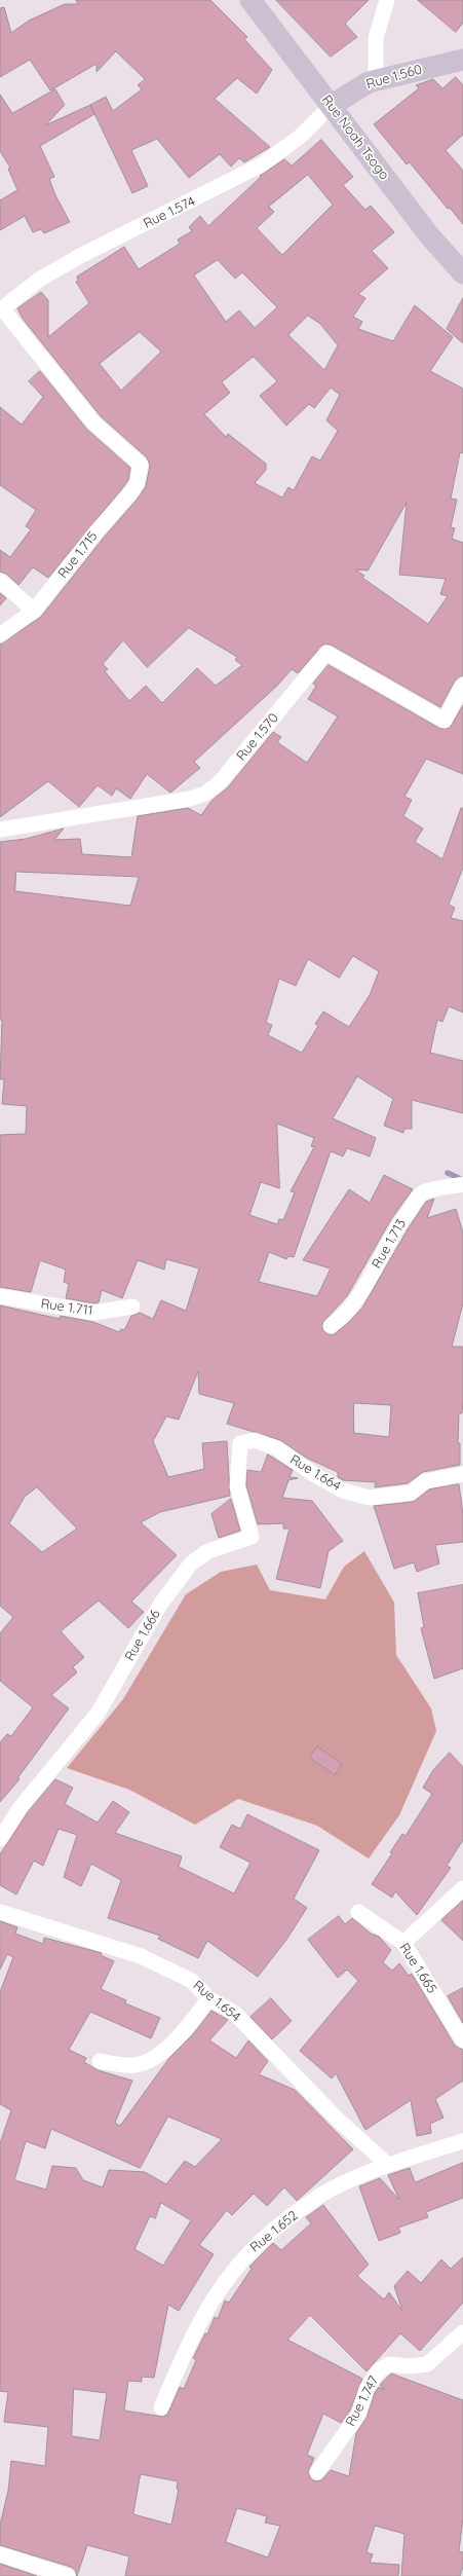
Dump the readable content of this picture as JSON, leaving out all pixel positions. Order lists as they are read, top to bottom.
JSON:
{
  "streets": {
    "main road": ["Rue 1.560", "Rue Noah Tsogo"],
    "street": [
      "Rue 1.574",
      "Rue 1.715",
      "Rue 1.570",
      "Rue 1.713",
      "Rue 1.711",
      "Rue 1.664",
      "Rue 1.666",
      "Rue 1.665",
      "Rue 1.654",
      "Rue 1.652",
      "Rue 1.747"
    ]
  },
  "crossings": [
    ["Rue 1.560", "Rue Noah Tsogo"],
    ["Rue 1.560", "Rue 1.574"],
    ["Rue Noah Tsogo", "Rue 1.574"],
    ["Rue 1.574", "Rue 1.715"],
    ["Rue 1.664", "Rue 1.666"],
    ["Rue 1.654", "Rue 1.652"]
  ]
}
